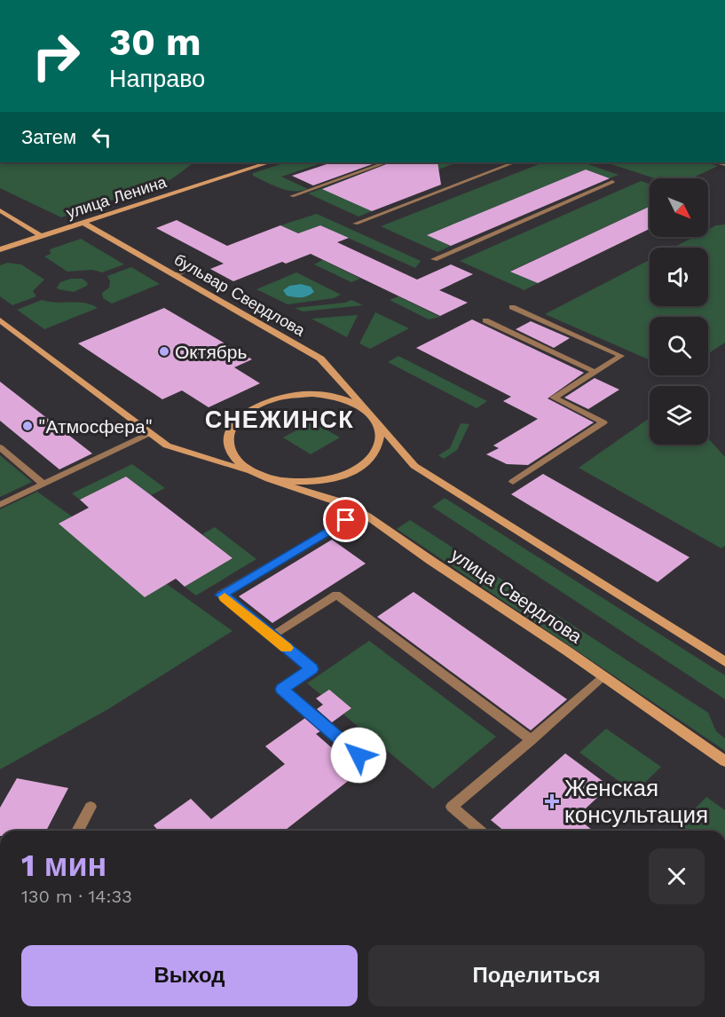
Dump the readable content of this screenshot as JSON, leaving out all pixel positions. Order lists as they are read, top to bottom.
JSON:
{
  "streets": {
    "street": ["улица Ленина", "бульвар Свердлова", "улица Свердлова"]
  },
  "crossings": [
    ["улица Ленина", "бульвар Свердлова"],
    ["бульвар Свердлова", "улица Свердлова"]
  ],
  "districts": ["СНЕЖИНСК"],
  "places": {
    "other": ["Октябрь", "\"Атмосфера\""],
    "health": ["Женская консультация"]
  },
  "north": "bottom right",
  "page": {
    "turn": ["30 m", "Направо"],
    "then": "Затем",
    "heading": ["1 мин", "130 m · 14:33"],
    "buttons": ["Выход", "Поделиться"]
  }
}
